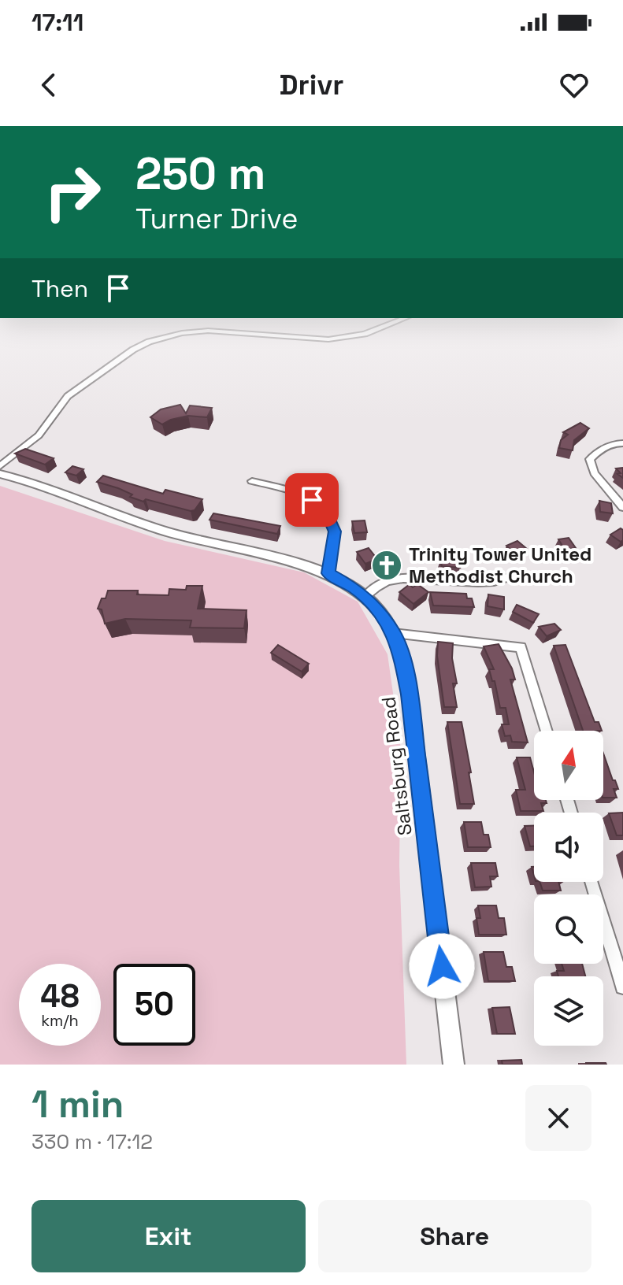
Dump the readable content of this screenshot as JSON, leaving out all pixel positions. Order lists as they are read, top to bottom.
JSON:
{
  "streets": {
    "main road": ["Saltsburg Road"]
  },
  "places": {
    "church": ["Trinity Tower United Methodist Church"]
  },
  "north": "top",
  "page": {
    "status": "17:11",
    "header": "Drivr",
    "turn": ["250 m", "Turner Drive"],
    "then": "Then",
    "speed": "48 km/h",
    "limit": "50",
    "heading": ["1 min", "330 m · 17:12"],
    "buttons": ["Exit", "Share"]
  }
}
